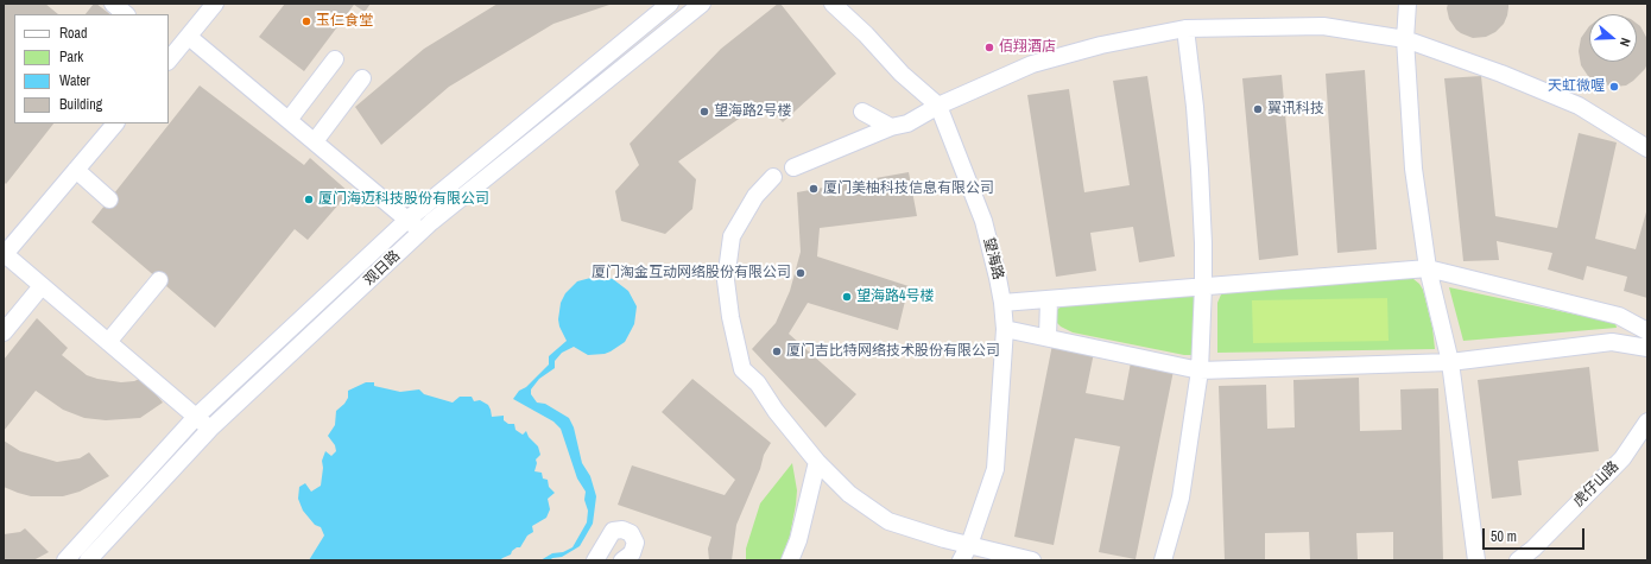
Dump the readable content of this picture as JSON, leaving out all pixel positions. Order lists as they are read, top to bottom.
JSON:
{
  "streets": {
    "street": ["望海路", "观日路", "虎仔山路"]
  },
  "places": [
    "玉仁食堂",
    "佰翔酒店",
    "天虹微喔",
    "翼讯科技",
    "望海路2号楼",
    "厦门美柚科技信息有限公司",
    "厦门海迈科技股份有限公司",
    "厦门淘金互动网络股份有限公司",
    "望海路4号楼",
    "厦门吉比特网络技术股份有限公司"
  ],
  "legend": [
    "Road",
    "Park",
    "Water",
    "Building"
  ],
  "scale_bar": "50 m",
  "north": "right"
}
